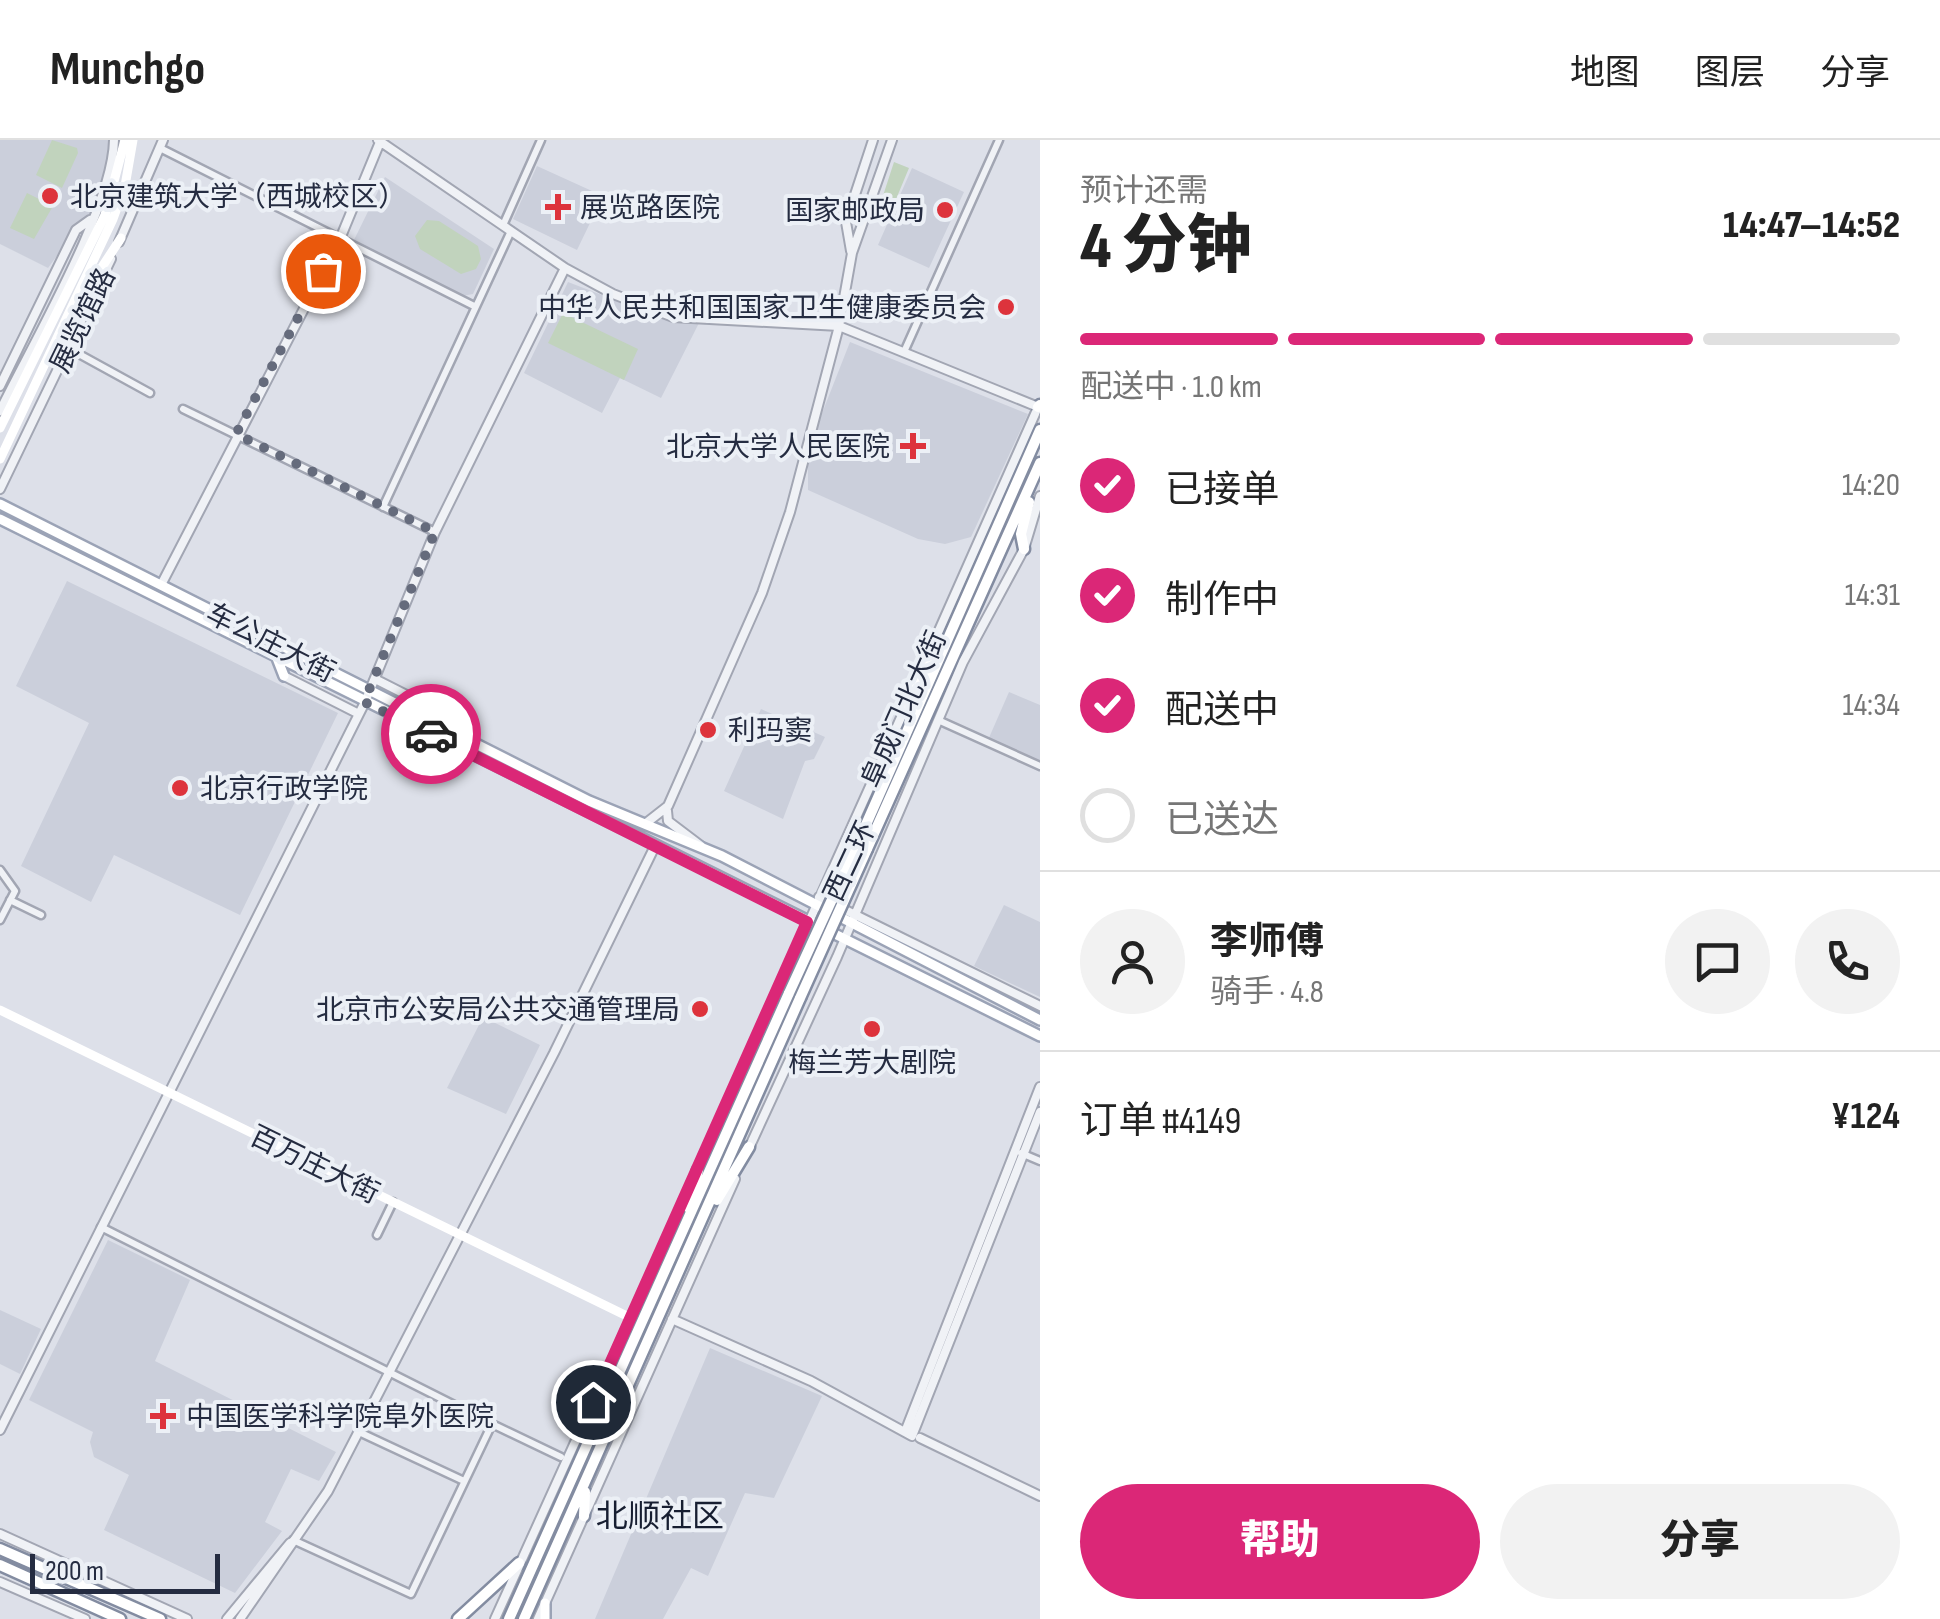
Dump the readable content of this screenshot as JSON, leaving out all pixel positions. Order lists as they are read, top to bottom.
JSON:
{
  "streets": {
    "highway": ["西二环"],
    "main road": ["展览馆路", "车公庄大街", "百万庄大街"],
    "street": ["阜成门北大街"]
  },
  "crossings": [
    ["车公庄大街", "阜成门北大街"],
    ["阜成门北大街", "百万庄大街"]
  ],
  "districts": ["北顺社区"],
  "places": {
    "other": [
      "北京建筑大学（西城校区）",
      "国家邮政局",
      "中华人民共和国国家卫生健康委员会",
      "利玛窦",
      "北京行政学院",
      "北京市公安局公共交通管理局",
      "梅兰芳大剧院"
    ],
    "health": ["展览路医院", "北京大学人民医院", "中国医学科学院阜外医院"]
  },
  "scale_bar": "200 m",
  "page": {
    "header": "Munchgo",
    "nav": ["地图", "图层", "分享"],
    "heading": ["4 分钟", "预计还需", "14:47–14:52"],
    "panel": [
      "李师傅",
      "骑手 · 4.8",
      "订单 #4149",
      "¥124"
    ],
    "bar": "配送中 · 1.0 km",
    "list": [
      ["已接单", "14:20"],
      ["制作中", "14:31"],
      ["配送中", "14:34"],
      "已送达"
    ],
    "buttons": ["帮助", "分享"],
    "scale": "200 m"
  }
}
